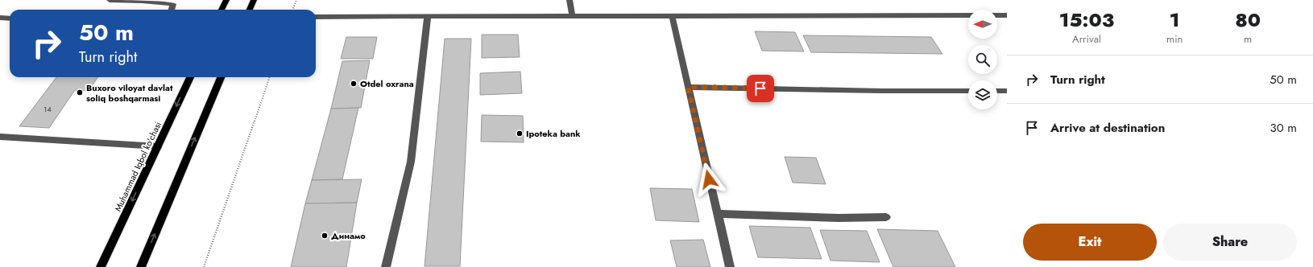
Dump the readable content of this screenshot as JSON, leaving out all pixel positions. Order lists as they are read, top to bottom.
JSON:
{
  "streets": {
    "main road": ["Muhammad Iqbol ko'chasi"]
  },
  "places": [
    "Otdel oxrana",
    "Buxoro viloyat davlat soliq boshqarmasi",
    "Ipoteka bank",
    "Динамо"
  ],
  "house_numbers": ["14"],
  "north": "left",
  "page": {
    "eta": [
      "15:03",
      "Arrival",
      "1",
      "min",
      "80",
      "m"
    ],
    "turn": ["50 m", "Turn right"],
    "list": [
      {
        "name": "Turn right",
        "value": "50 m"
      },
      {
        "name": "Arrive at destination",
        "value": "30 m"
      }
    ],
    "buttons": ["Exit", "Share"]
  }
}
